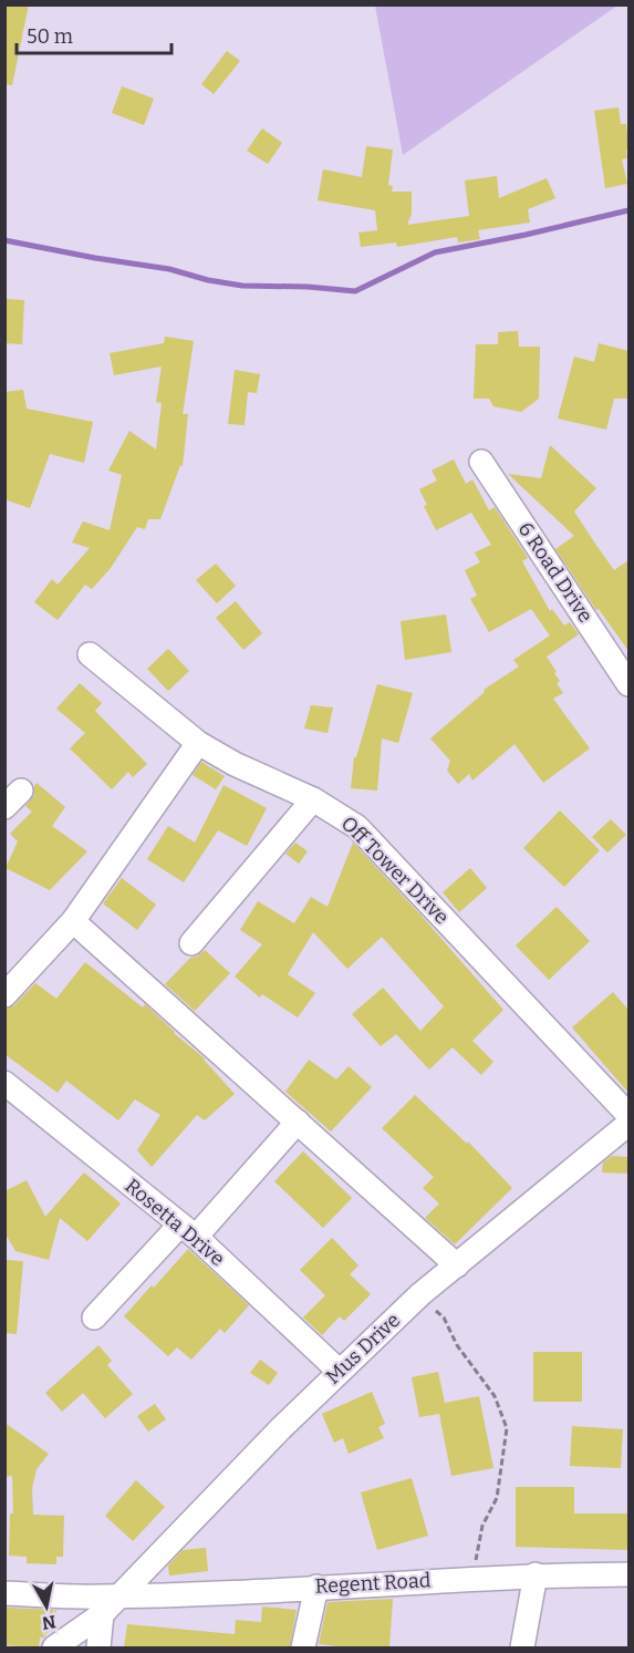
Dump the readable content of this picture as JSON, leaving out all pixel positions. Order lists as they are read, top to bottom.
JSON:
{
  "streets": {
    "street": [
      "6 Road Drive",
      "Off Tower Drive",
      "Rosetta Drive",
      "Mus Drive",
      "Regent Road"
    ]
  },
  "crossings": [
    ["Rosetta Drive", "Mus Drive"],
    ["Mus Drive", "Regent Road"]
  ],
  "scale_bar": "50 m",
  "north": "bottom"
}
